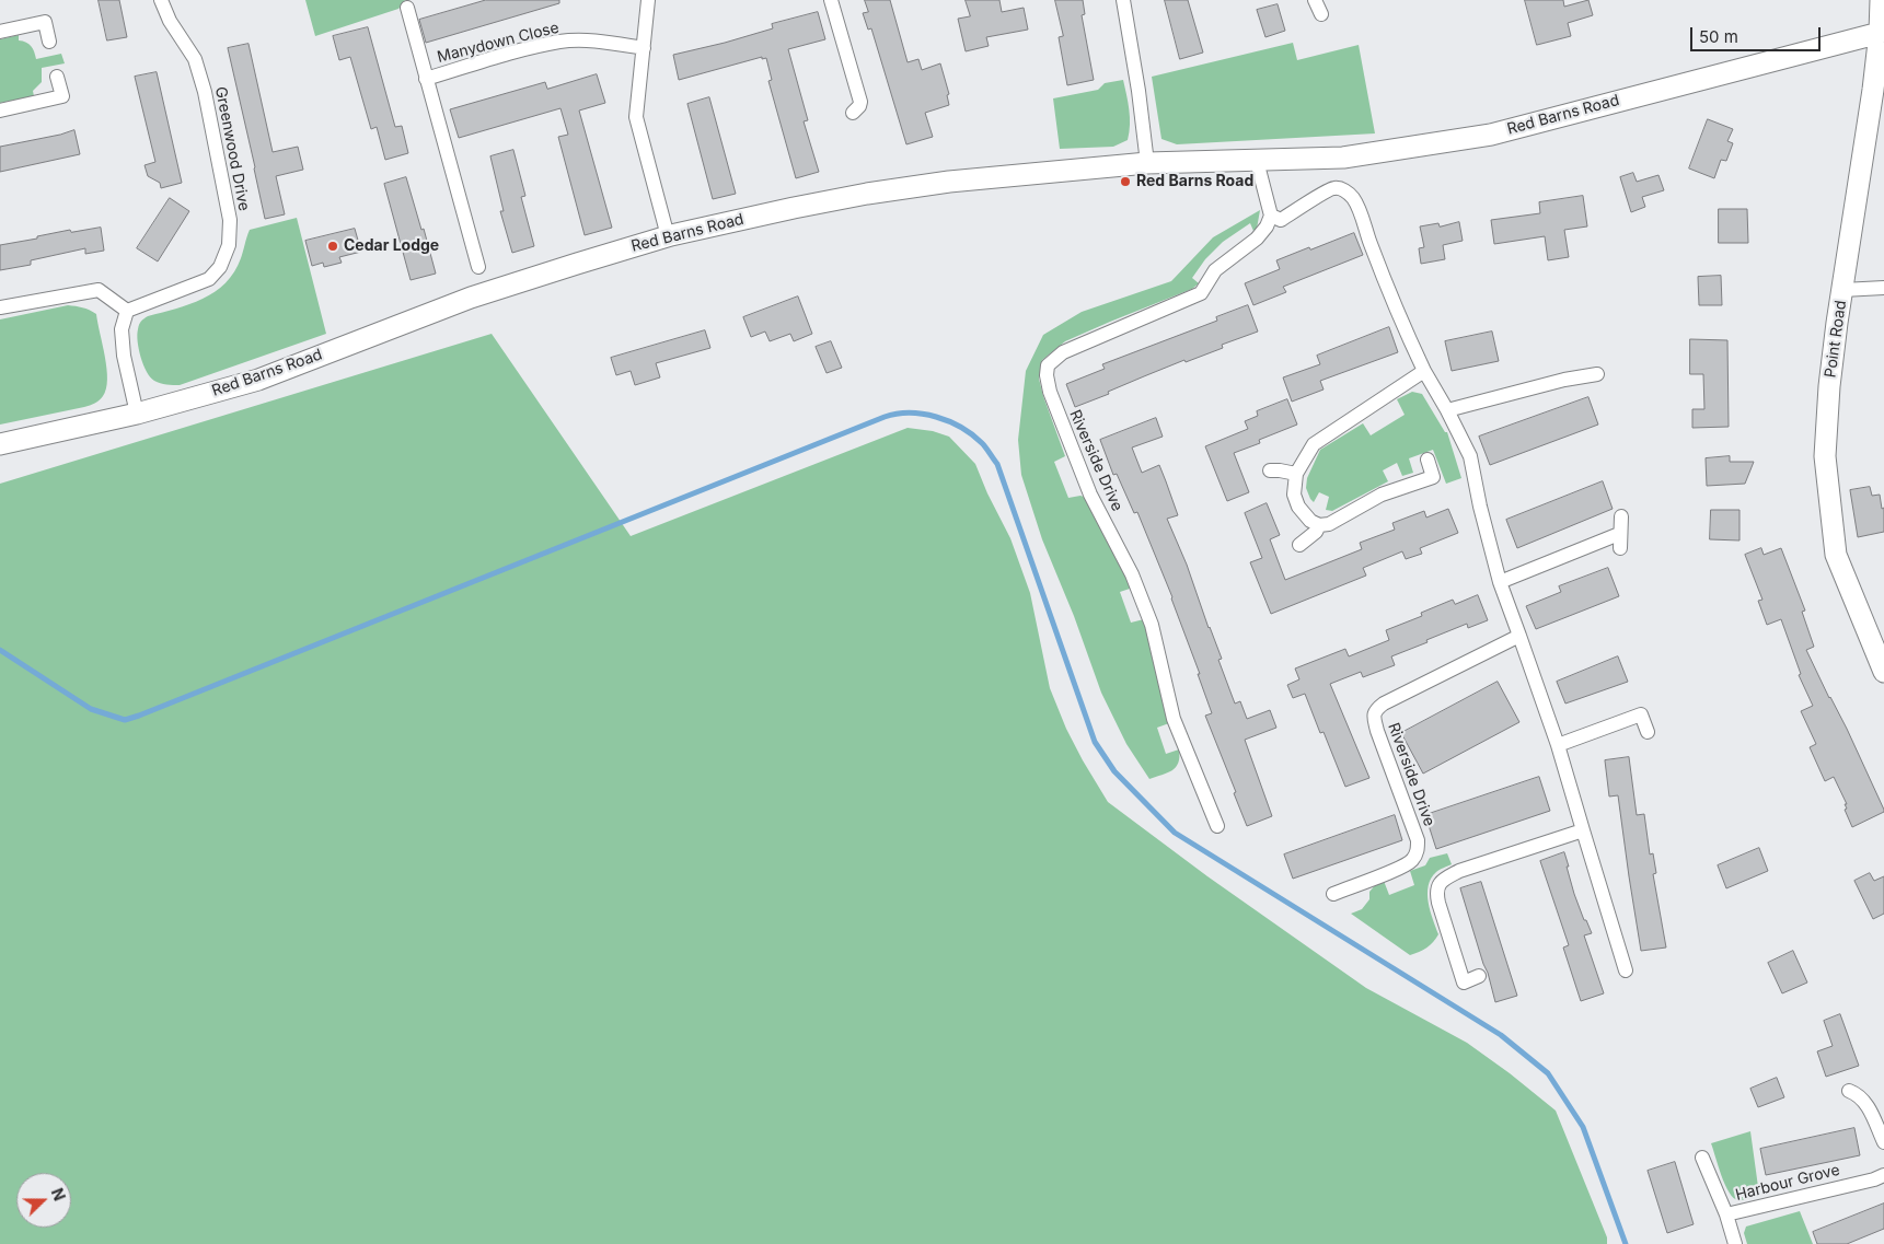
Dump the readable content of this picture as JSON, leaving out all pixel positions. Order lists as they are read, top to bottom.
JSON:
{
  "streets": {
    "street": [
      "Manydown Close",
      "Red Barns Road",
      "Greenwood Drive",
      "Point Road",
      "Riverside Drive",
      "Harbour Grove"
    ]
  },
  "crossings": [
    ["Red Barns Road", "Point Road"]
  ],
  "places": ["Red Barns Road", "Cedar Lodge"],
  "scale_bar": "50 m",
  "north": "right"
}
